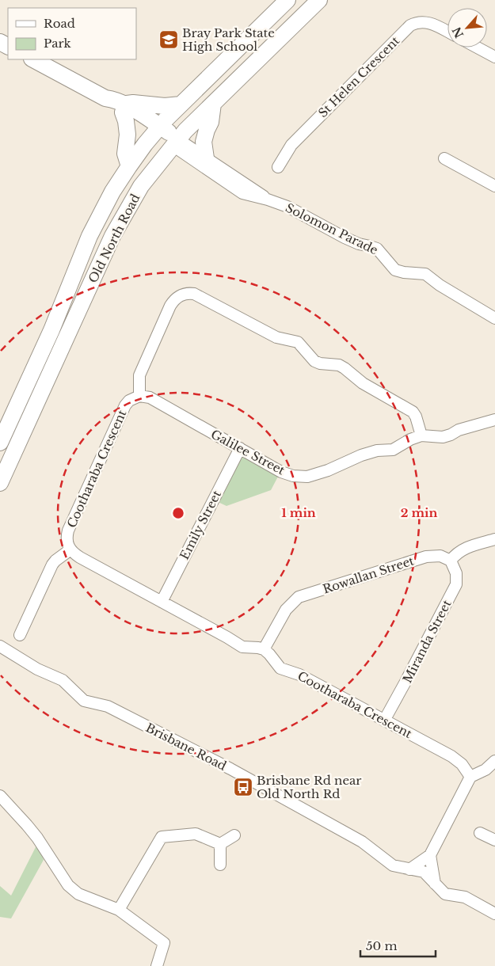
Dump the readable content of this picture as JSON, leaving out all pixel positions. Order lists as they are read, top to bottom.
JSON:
{
  "streets": {
    "main road": ["Old North Road"],
    "street": [
      "St Helen Crescent",
      "Solomon Parade",
      "Galilee Street",
      "Cootharaba Crescent",
      "Emily Street",
      "Rowallan Street",
      "Miranda Street",
      "Brisbane Road"
    ]
  },
  "crossings": [
    ["Solomon Parade", "Old North Road"],
    ["Galilee Street", "Cootharaba Crescent"],
    ["Galilee Street", "Emily Street"],
    ["Cootharaba Crescent", "Rowallan Street"],
    ["Cootharaba Crescent", "Miranda Street"],
    ["Rowallan Street", "Miranda Street"]
  ],
  "places": {
    "school or university": ["Bray Park State High School"],
    "bus stop": ["Brisbane Rd near Old North Rd"]
  },
  "legend": ["Road", "Park"],
  "scale_bar": "50 m",
  "north": "bottom left",
  "rings": ["1 min", "2 min"]
}
